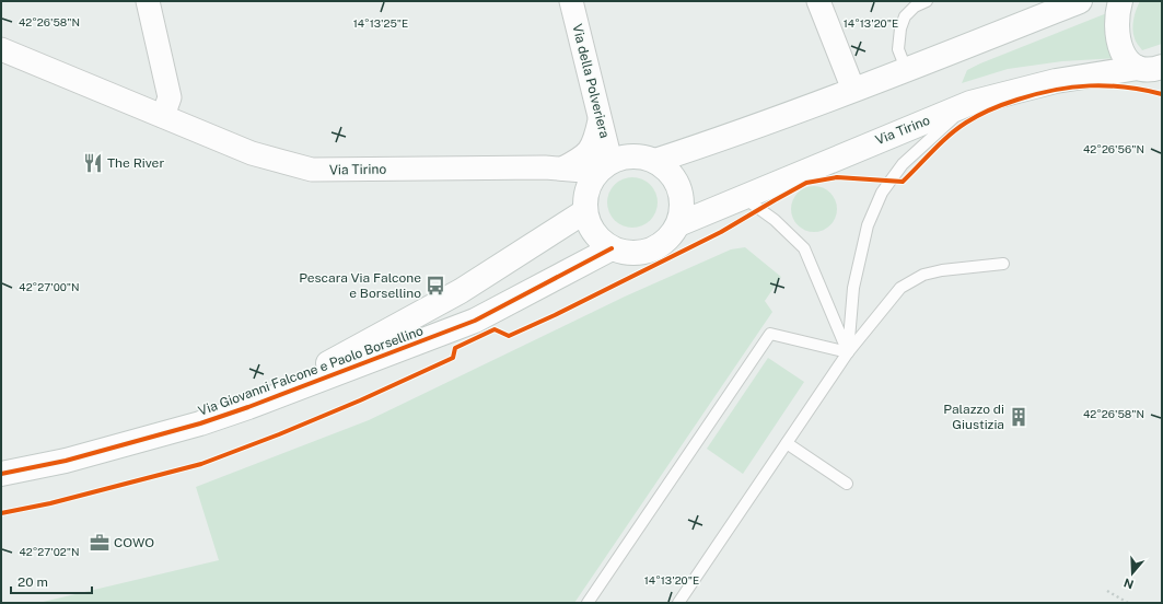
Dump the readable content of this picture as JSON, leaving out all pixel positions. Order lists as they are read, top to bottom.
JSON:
{
  "streets": {
    "street": ["Via della Polveriera", "Via Tirino", "Via Giovanni Falcone e Paolo Borsellino"]
  },
  "crossings": [
    ["Via della Polveriera", "Via Tirino"],
    ["Via della Polveriera", "Via Giovanni Falcone e Paolo Borsellino"],
    ["Via Tirino", "Via Giovanni Falcone e Paolo Borsellino"]
  ],
  "places": {
    "restaurant": ["The River"],
    "bus stop": ["Pescara Via Falcone e Borsellino"],
    "building": ["Palazzo di Giustizia"],
    "office": ["COWO"]
  },
  "scale_bar": "20 m",
  "north": "bottom",
  "coordinates": [
    "42°26'58\"N",
    "14°13'25\"E",
    "14°13'20\"E",
    "42°26'56\"N",
    "42°27'00\"N",
    "42°27'02\"N"
  ]
}
